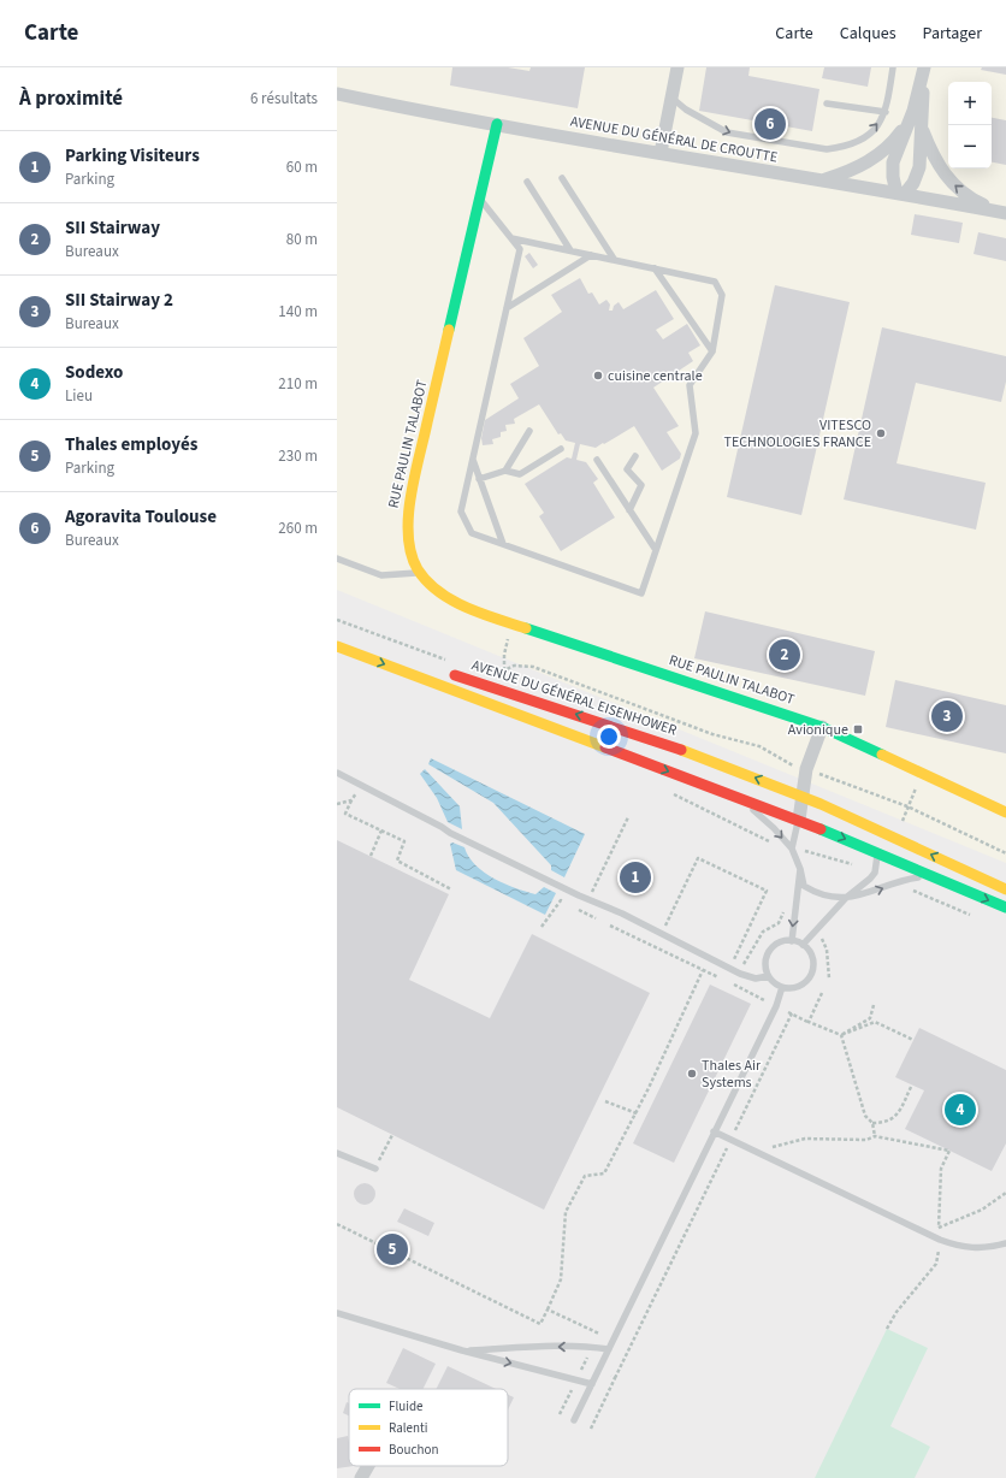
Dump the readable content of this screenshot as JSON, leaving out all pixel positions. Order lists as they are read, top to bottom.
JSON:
{
  "streets": {
    "main road": ["RUE PAULIN TALABOT", "AVENUE DU GÉNÉRAL EISENHOWER"],
    "street": ["AVENUE DU GÉNÉRAL DE CROUTTE"]
  },
  "crossings": [
    ["AVENUE DU GÉNÉRAL DE CROUTTE", "RUE PAULIN TALABOT"]
  ],
  "places": {
    "other": ["cuisine centrale", "VITESCO TECHNOLOGIES FRANCE", "Thales Air Systems"],
    "transit": ["Avionique"]
  },
  "legend": ["Fluide", "Ralenti", "Bouchon"],
  "page": {
    "header": "Carte",
    "nav": ["Carte", "Calques", "Partager"],
    "heading": ["À proximité", "6 résultats"],
    "map_buttons": ["+", "−"],
    "pins": [
      "6",
      "2",
      "3",
      "1",
      "4",
      "5"
    ],
    "list": [
      {
        "mark": "1",
        "name": "Parking Visiteurs",
        "note": "Parking",
        "value": "60 m"
      },
      {
        "mark": "2",
        "name": "SII Stairway",
        "note": "Bureaux",
        "value": "80 m"
      },
      {
        "mark": "3",
        "name": "SII Stairway 2",
        "note": "Bureaux",
        "value": "140 m"
      },
      {
        "mark": "4",
        "name": "Sodexo",
        "note": "Lieu",
        "value": "210 m"
      },
      {
        "mark": "5",
        "name": "Thales employés",
        "note": "Parking",
        "value": "230 m"
      },
      {
        "mark": "6",
        "name": "Agoravita Toulouse",
        "note": "Bureaux",
        "value": "260 m"
      }
    ]
  }
}
